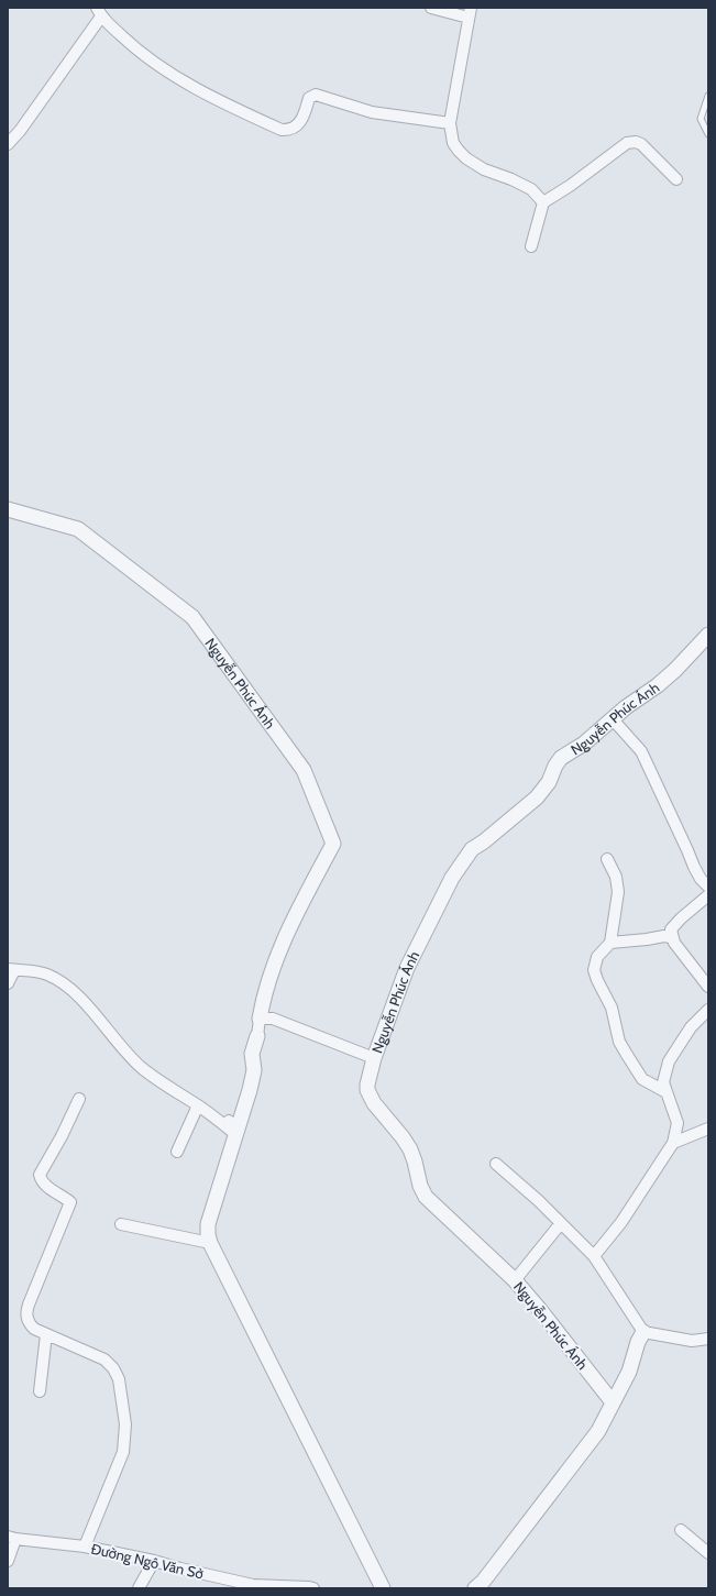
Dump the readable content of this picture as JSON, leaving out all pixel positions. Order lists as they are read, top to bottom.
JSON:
{
  "streets": {
    "street": ["Nguyễn Phúc Ánh", "Đường Ngô Văn Sở"]
  }
}
